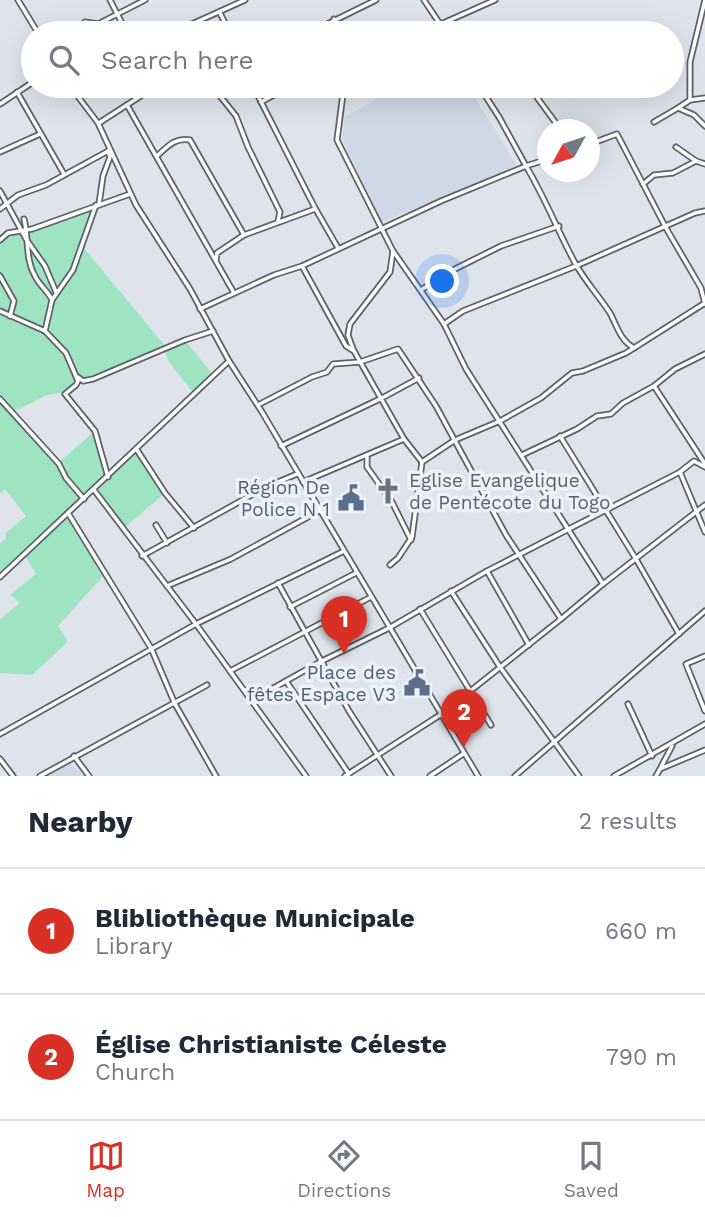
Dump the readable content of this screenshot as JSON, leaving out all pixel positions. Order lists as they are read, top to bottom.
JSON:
{
  "places": {
    "church": ["Eglise Evangelique de Pentécote du Togo"],
    "public building": ["Région De Police N 1", "Place des fêtes Espace V3"]
  },
  "north": "bottom left",
  "page": {
    "search": "Search here",
    "pins": ["1", "2"],
    "heading": ["Nearby", "2 results"],
    "list": [
      {
        "mark": "1",
        "name": "Blibliothèque Municipale",
        "note": "Library",
        "value": "660 m"
      },
      {
        "mark": "2",
        "name": "Église Christianiste Céleste",
        "note": "Church",
        "value": "790 m"
      }
    ],
    "nav": ["Map", "Directions", "Saved"]
  }
}
